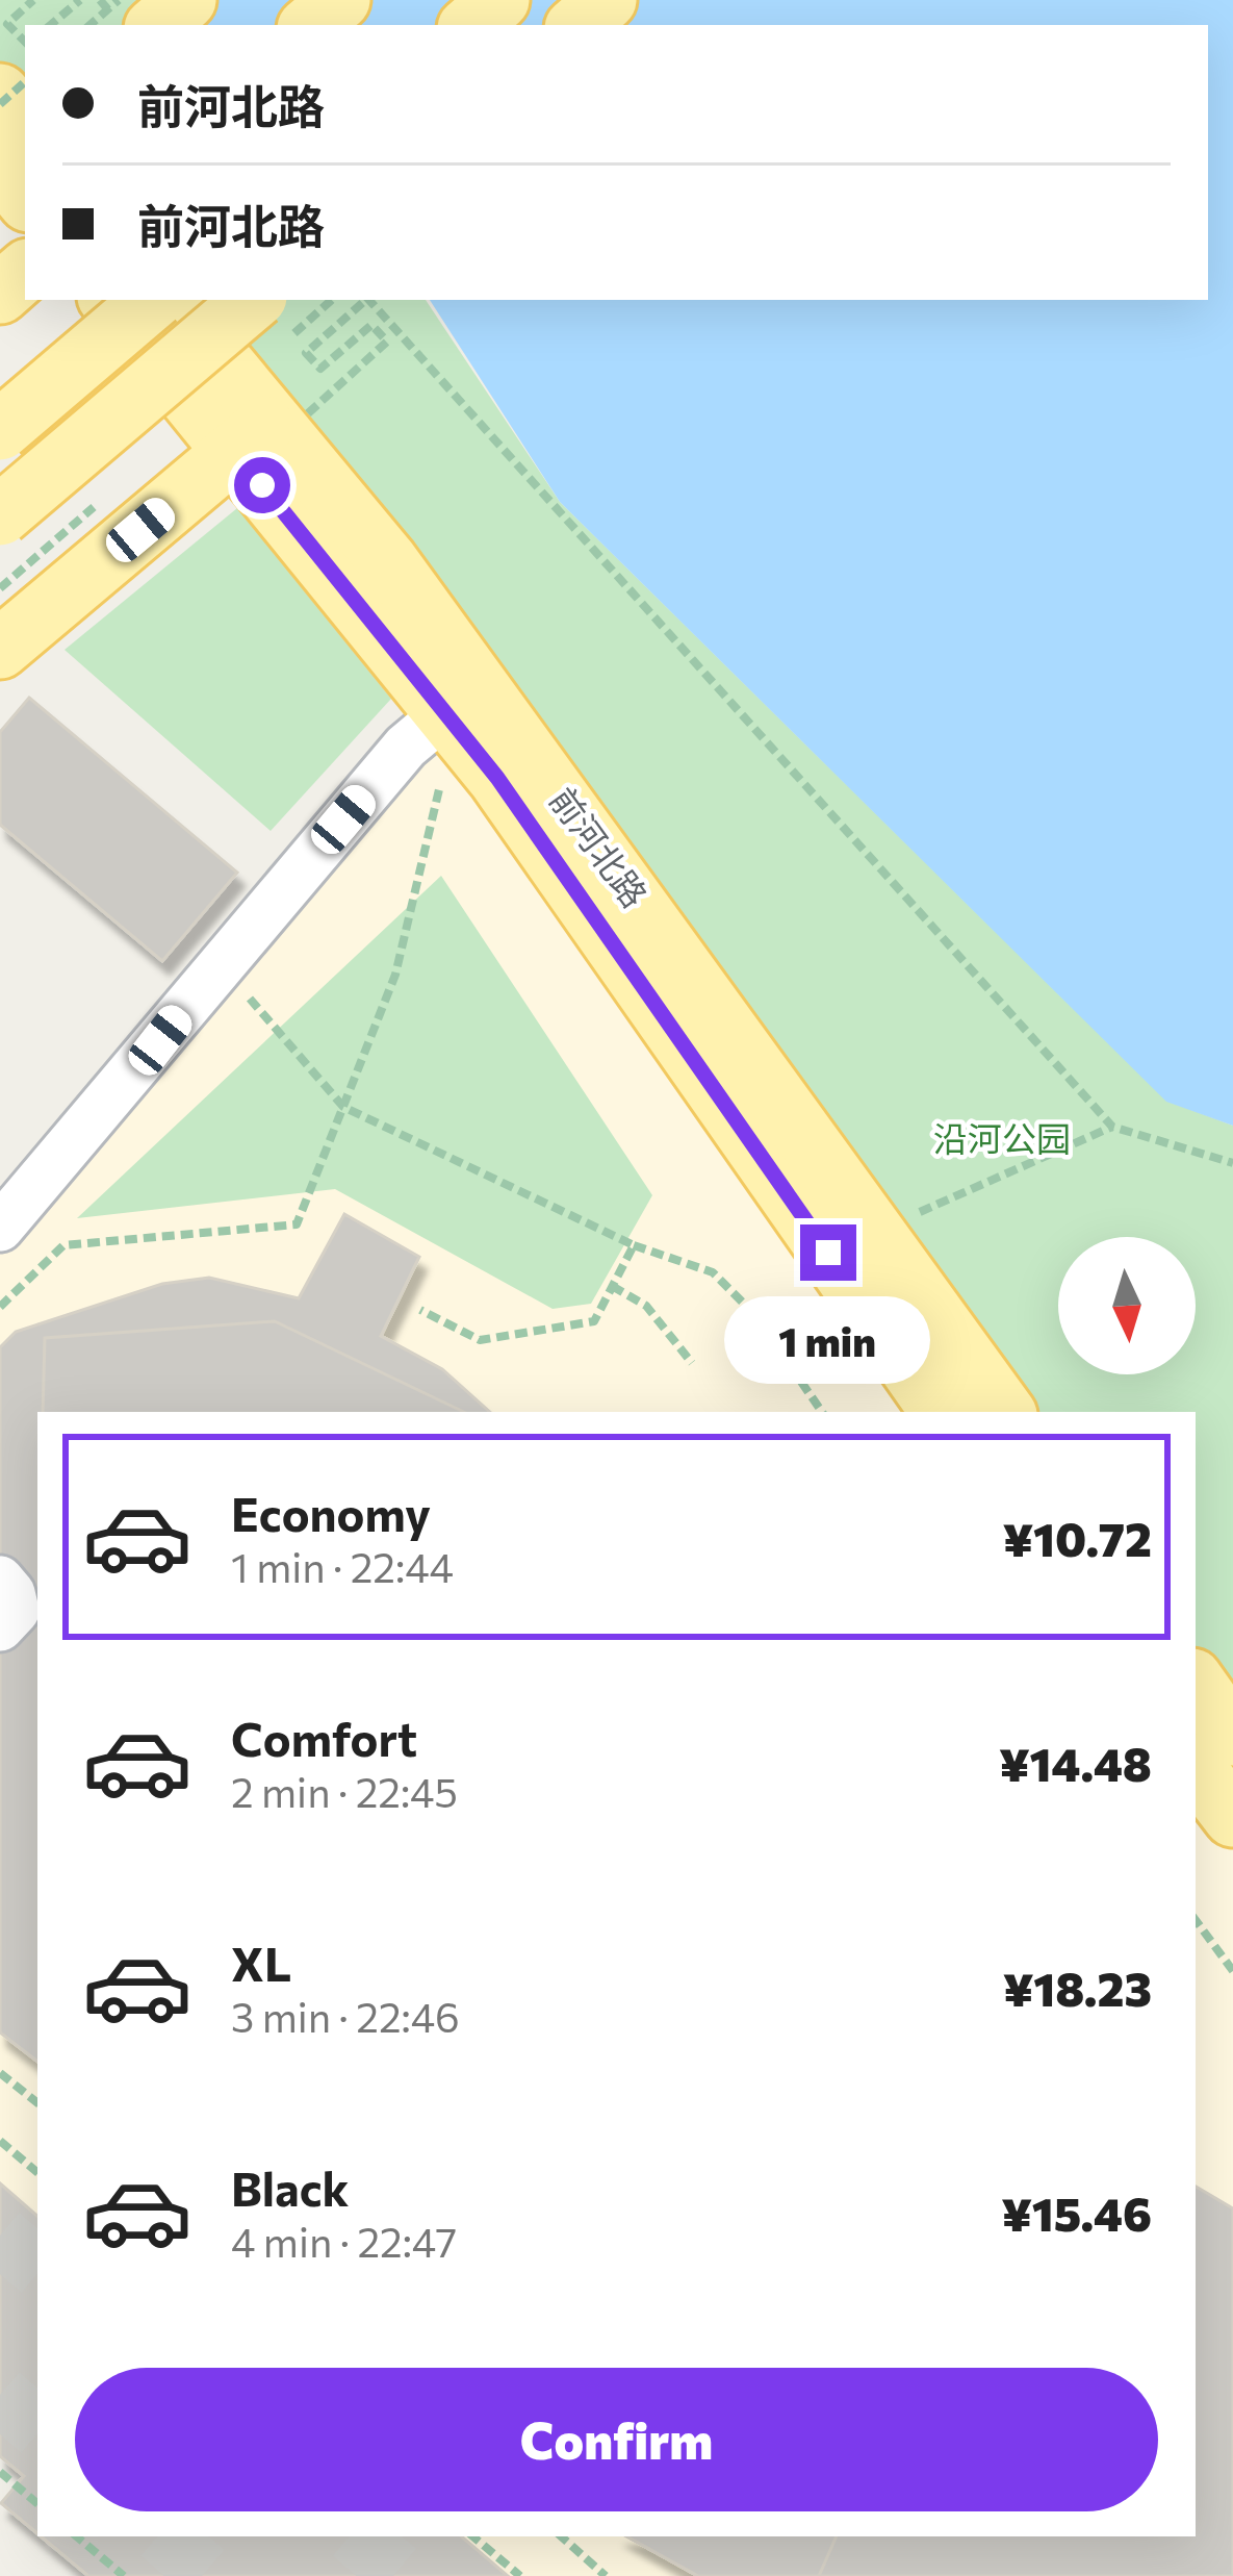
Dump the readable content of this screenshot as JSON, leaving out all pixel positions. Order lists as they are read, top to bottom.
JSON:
{
  "streets": {
    "main road": ["前河北路"]
  },
  "parks": ["沿河公园"],
  "north": "bottom",
  "page": {
    "banner": ["前河北路", "前河北路"],
    "bubble": "1 min",
    "list": [
      {
        "name": "Economy",
        "note": "1 min · 22:44",
        "value": "¥10.72"
      },
      {
        "name": "Comfort",
        "note": "2 min · 22:45",
        "value": "¥14.48"
      },
      {
        "name": "XL",
        "note": "3 min · 22:46",
        "value": "¥18.23"
      },
      {
        "name": "Black",
        "note": "4 min · 22:47",
        "value": "¥15.46"
      }
    ],
    "buttons": "Confirm"
  }
}
